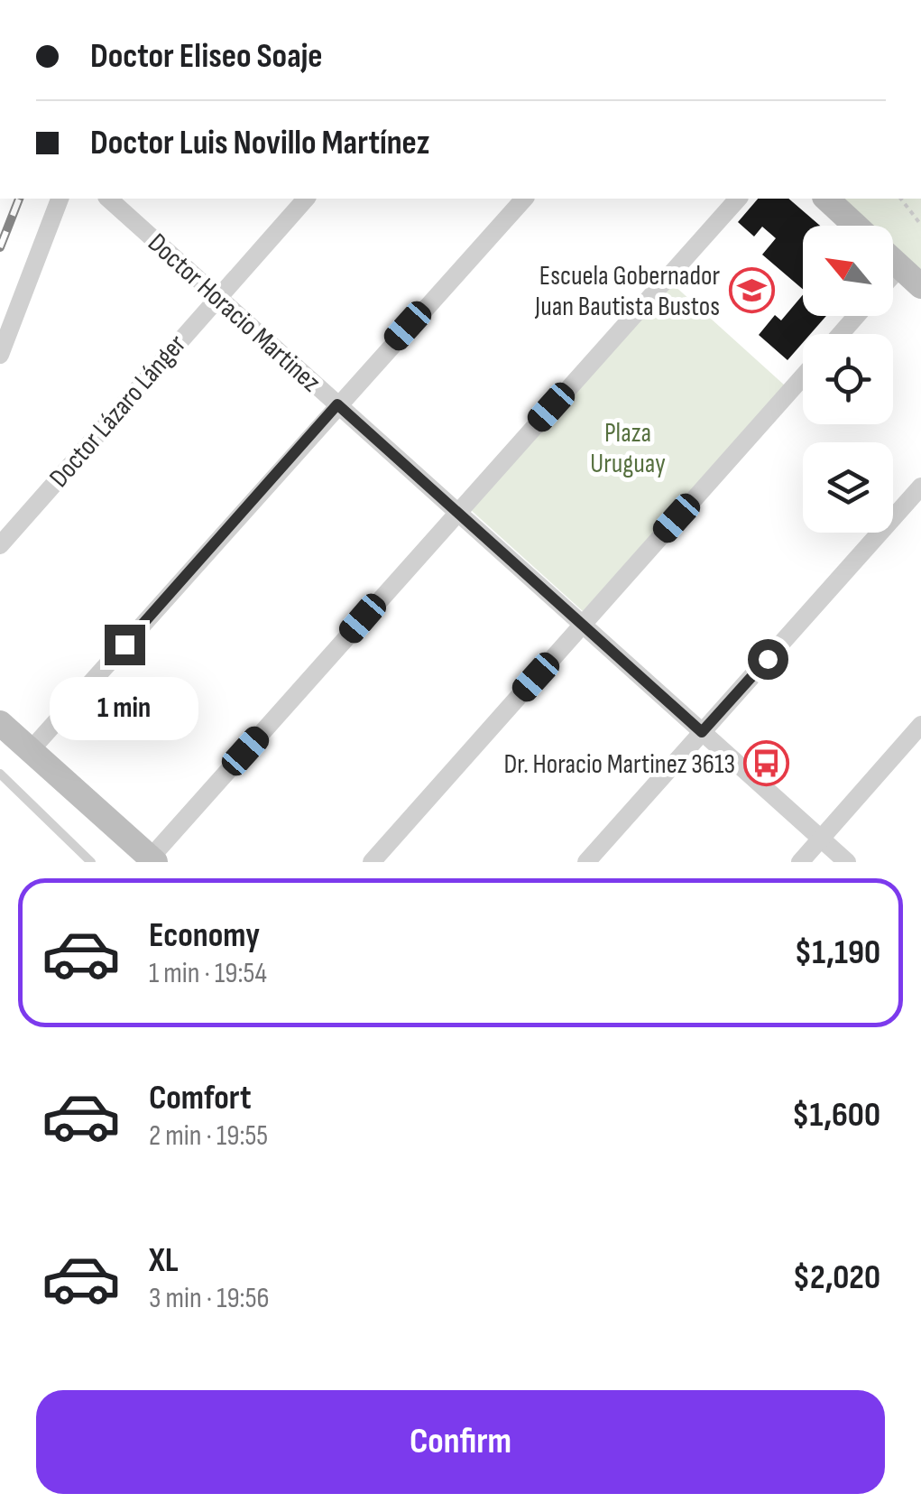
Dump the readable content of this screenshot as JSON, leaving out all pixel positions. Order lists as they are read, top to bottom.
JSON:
{
  "streets": {
    "street": ["Doctor Horacio Martinez", "Doctor Lázaro Lánger"]
  },
  "crossings": [
    ["Doctor Horacio Martinez", "Doctor Lázaro Lánger"]
  ],
  "parks": ["Plaza Uruguay"],
  "places": {
    "school or university": ["Escuela Gobernador Juan Bautista Bustos"],
    "bus stop": ["Dr. Horacio Martinez 3613"]
  },
  "north": "top left",
  "page": {
    "banner": ["Doctor Eliseo Soaje", "Doctor Luis Novillo Martínez"],
    "bubble": "1 min",
    "list": [
      {
        "name": "Economy",
        "note": "1 min · 19:54",
        "value": "$1,190"
      },
      {
        "name": "Comfort",
        "note": "2 min · 19:55",
        "value": "$1,600"
      },
      {
        "name": "XL",
        "note": "3 min · 19:56",
        "value": "$2,020"
      }
    ],
    "buttons": "Confirm"
  }
}
